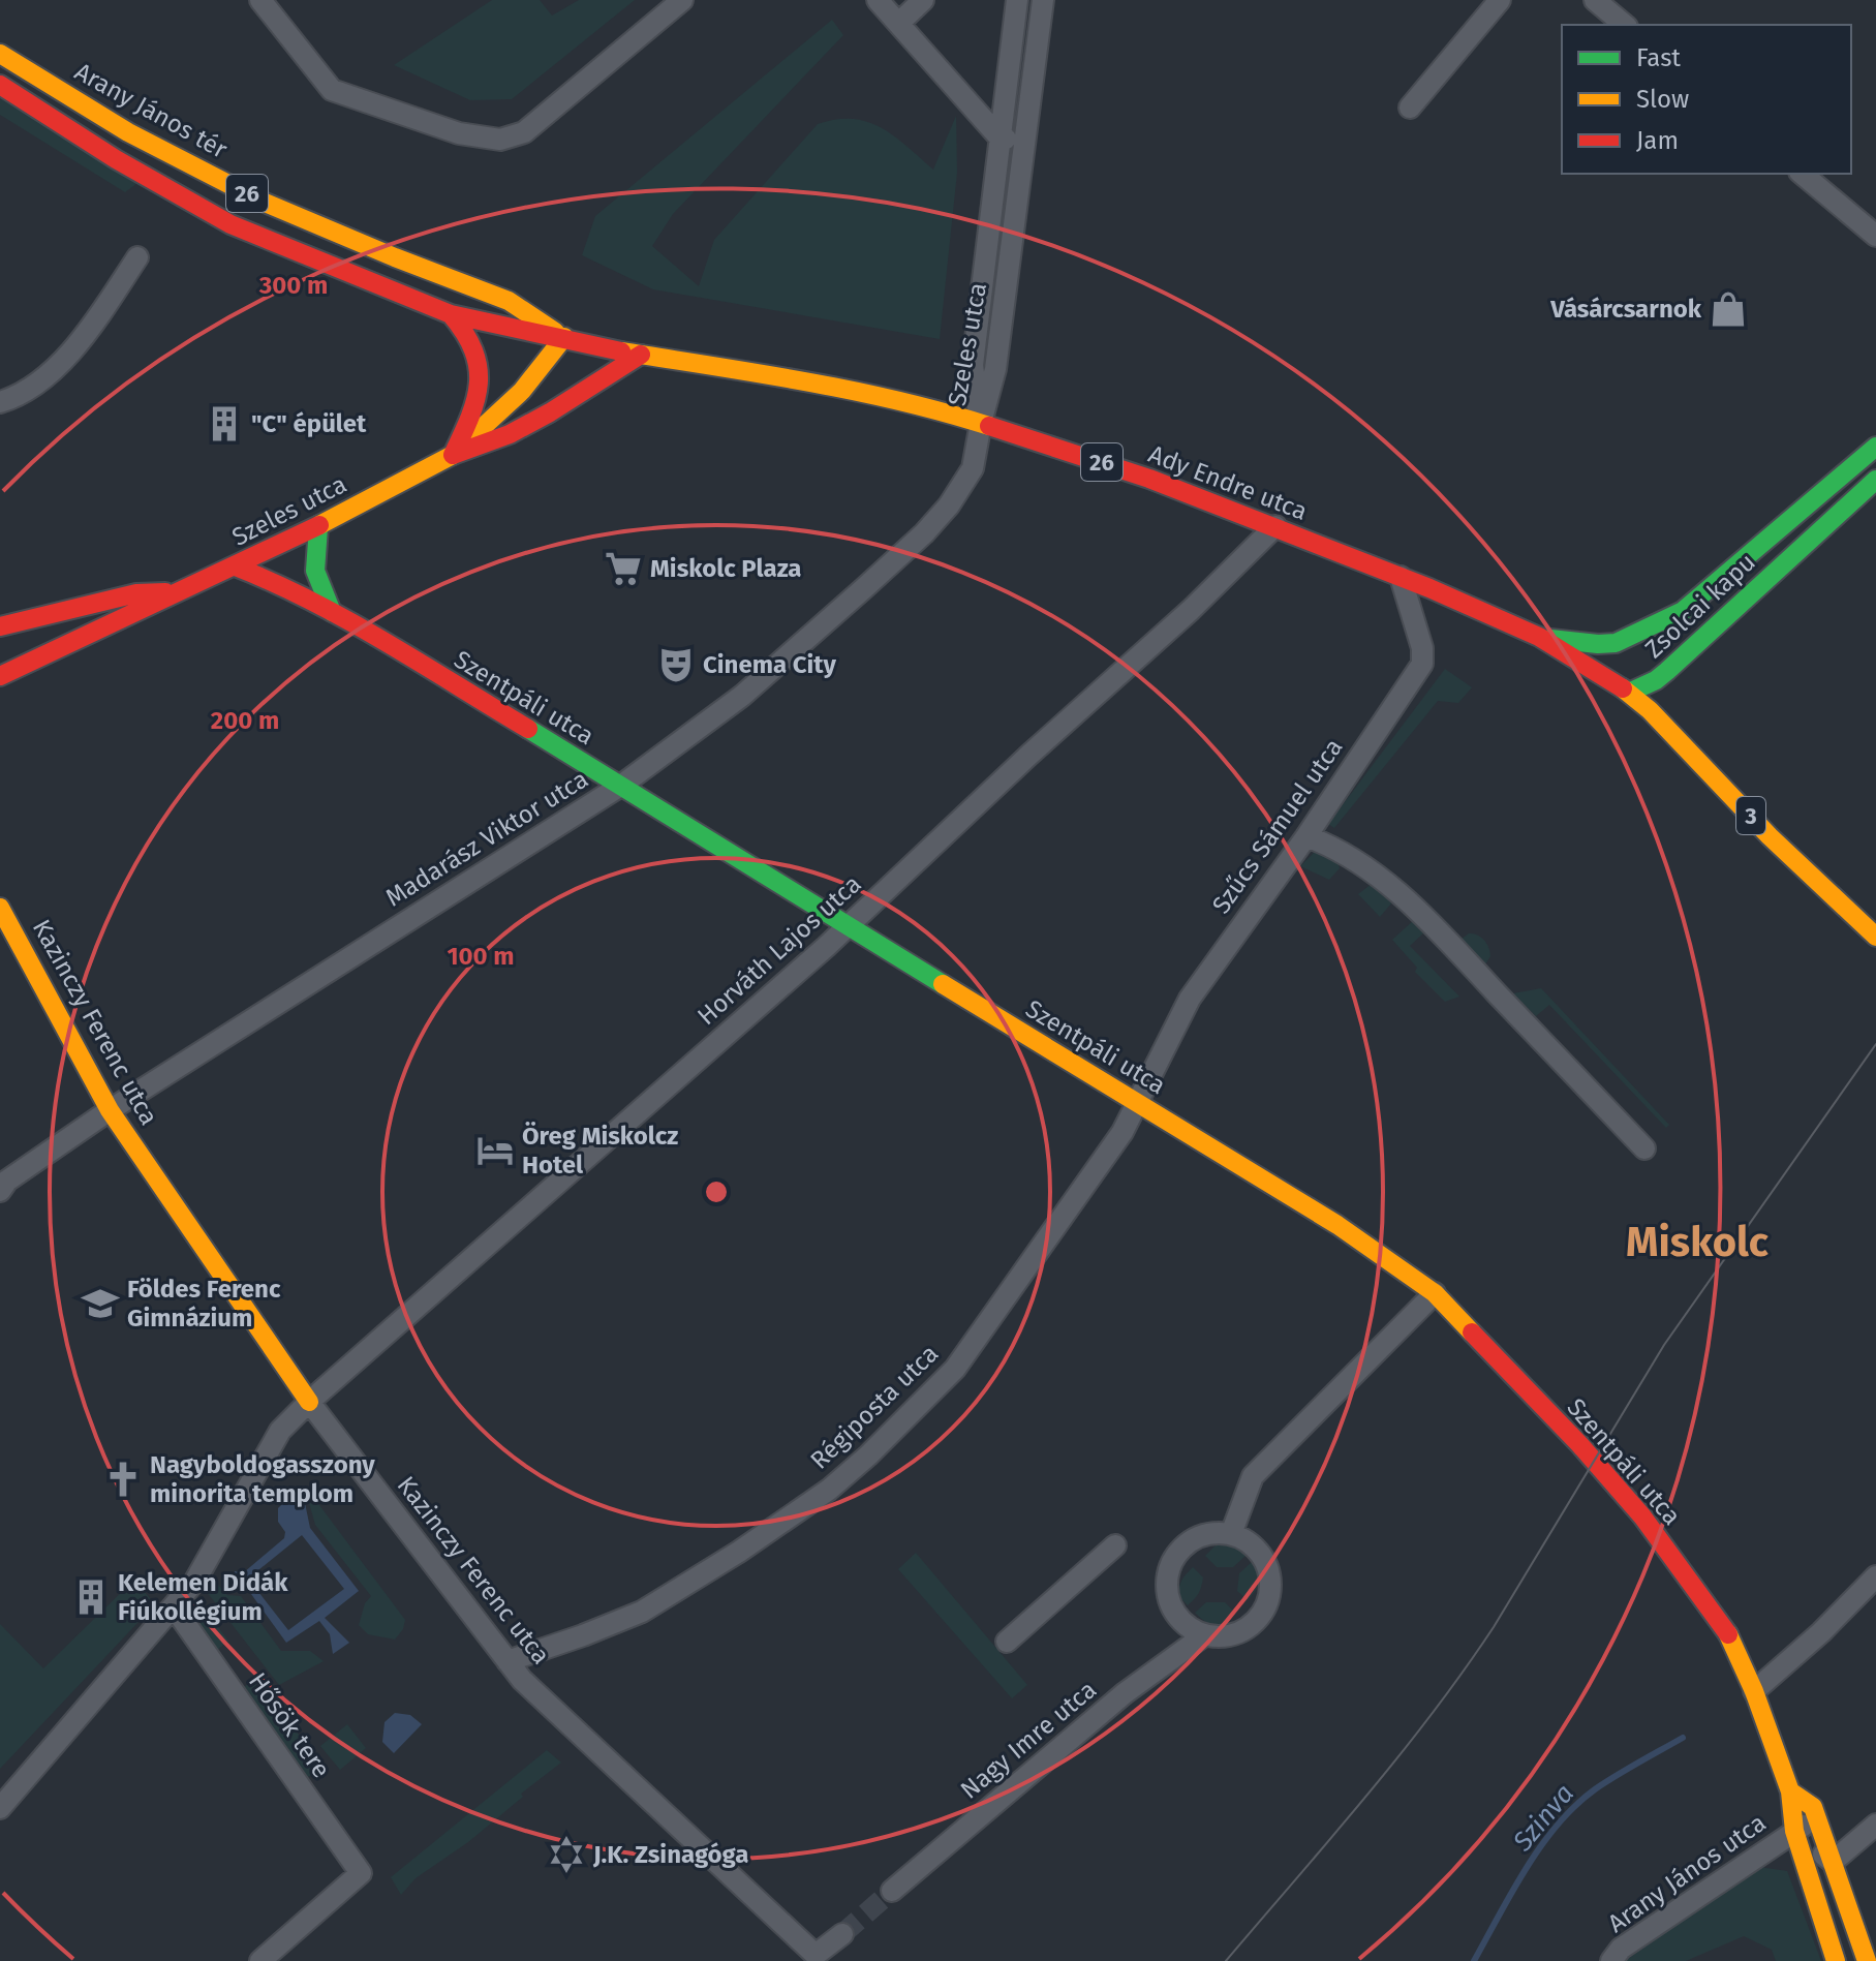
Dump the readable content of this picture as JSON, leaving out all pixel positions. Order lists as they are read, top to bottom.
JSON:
{
  "streets": {
    "main road": [
      "Arany János tér",
      "26",
      "Szeles utca",
      "Ady Endre utca",
      "Zsolcai kapu",
      "Szentpáli utca",
      "3",
      "Kazinczy Ferenc utca"
    ],
    "street": [
      "Szűcs Sámuel utca",
      "Madarász Viktor utca",
      "Horváth Lajos utca",
      "Régiposta utca",
      "Hősök tere",
      "Nagy Imre utca",
      "Arany János utca"
    ]
  },
  "crossings": [
    ["Arany János tér", "26"],
    ["Arany János tér", "Szeles utca"],
    ["26", "Szeles utca"],
    ["26", "Ady Endre utca"],
    ["Szeles utca", "Ady Endre utca"],
    ["Szeles utca", "Szentpáli utca"],
    ["Szeles utca", "Madarász Viktor utca"],
    ["Ady Endre utca", "Zsolcai kapu"],
    ["Ady Endre utca", "Szűcs Sámuel utca"],
    ["Ady Endre utca", "Madarász Viktor utca"],
    ["Ady Endre utca", "Horváth Lajos utca"],
    ["Szentpáli utca", "Szűcs Sámuel utca"],
    ["Szentpáli utca", "Madarász Viktor utca"],
    ["Szentpáli utca", "Horváth Lajos utca"],
    ["Szentpáli utca", "Régiposta utca"],
    ["Szűcs Sámuel utca", "Régiposta utca"],
    ["Madarász Viktor utca", "Kazinczy Ferenc utca"],
    ["Horváth Lajos utca", "Kazinczy Ferenc utca"],
    ["Horváth Lajos utca", "Hősök tere"],
    ["Kazinczy Ferenc utca", "Régiposta utca"]
  ],
  "districts": ["Miskolc"],
  "water": ["Szinva"],
  "places": {
    "shop": ["Vásárcsarnok"],
    "building": ["\"C\" épület", "Kelemen Didák Fiúkollégium"],
    "supermarket": ["Miskolc Plaza"],
    "theatre": ["Cinema City"],
    "hotel": ["Öreg Miskolcz Hotel"],
    "school or university": ["Földes Ferenc Gimnázium"],
    "church": ["Nagyboldogasszony minorita templom"],
    "synagogue": ["J.K. Zsinagóga"]
  },
  "legend": ["Fast", "Slow", "Jam"],
  "rings": ["300 m", "200 m", "100 m"]
}
